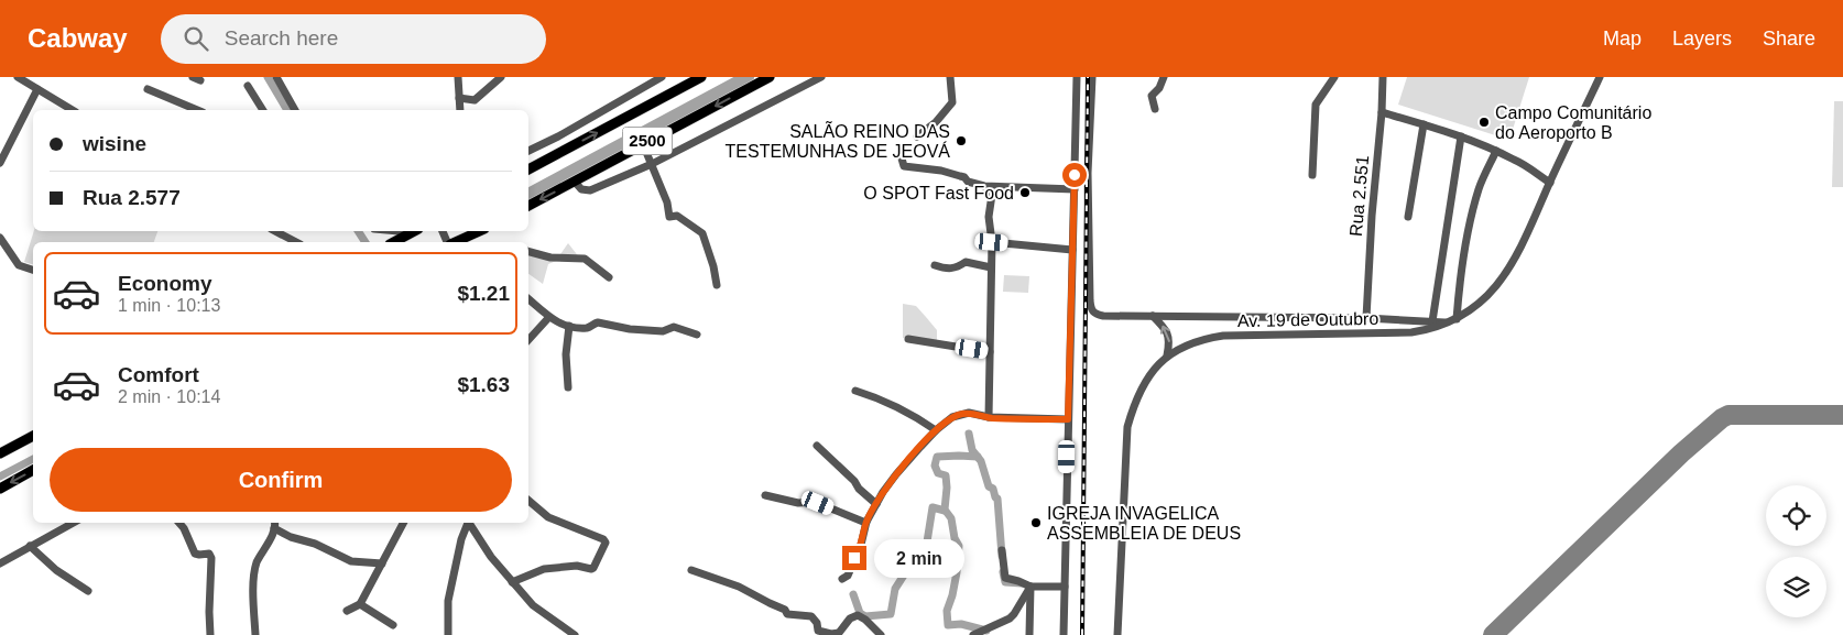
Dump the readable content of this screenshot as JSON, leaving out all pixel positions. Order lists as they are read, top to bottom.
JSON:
{
  "streets": {
    "main road": ["2500"],
    "street": ["Rua 2.551", "Av. 19 de Outubro"]
  },
  "places": [
    "Campo Comunitário do Aeroporto B",
    "SALÃO REINO DAS TESTEMUNHAS DE JEOVÁ",
    "O SPOT Fast Food",
    "IGREJA INVAGELICA ASSEMBLEIA DE DEUS"
  ],
  "page": {
    "header": "Cabway",
    "search": "Search here",
    "nav": ["Map", "Layers", "Share"],
    "banner": ["wisine", "Rua 2.577"],
    "list": [
      {
        "name": "Economy",
        "note": "1 min · 10:13",
        "value": "$1.21"
      },
      {
        "name": "Comfort",
        "note": "2 min · 10:14",
        "value": "$1.63"
      }
    ],
    "buttons": "Confirm",
    "bubble": "2 min"
  }
}
